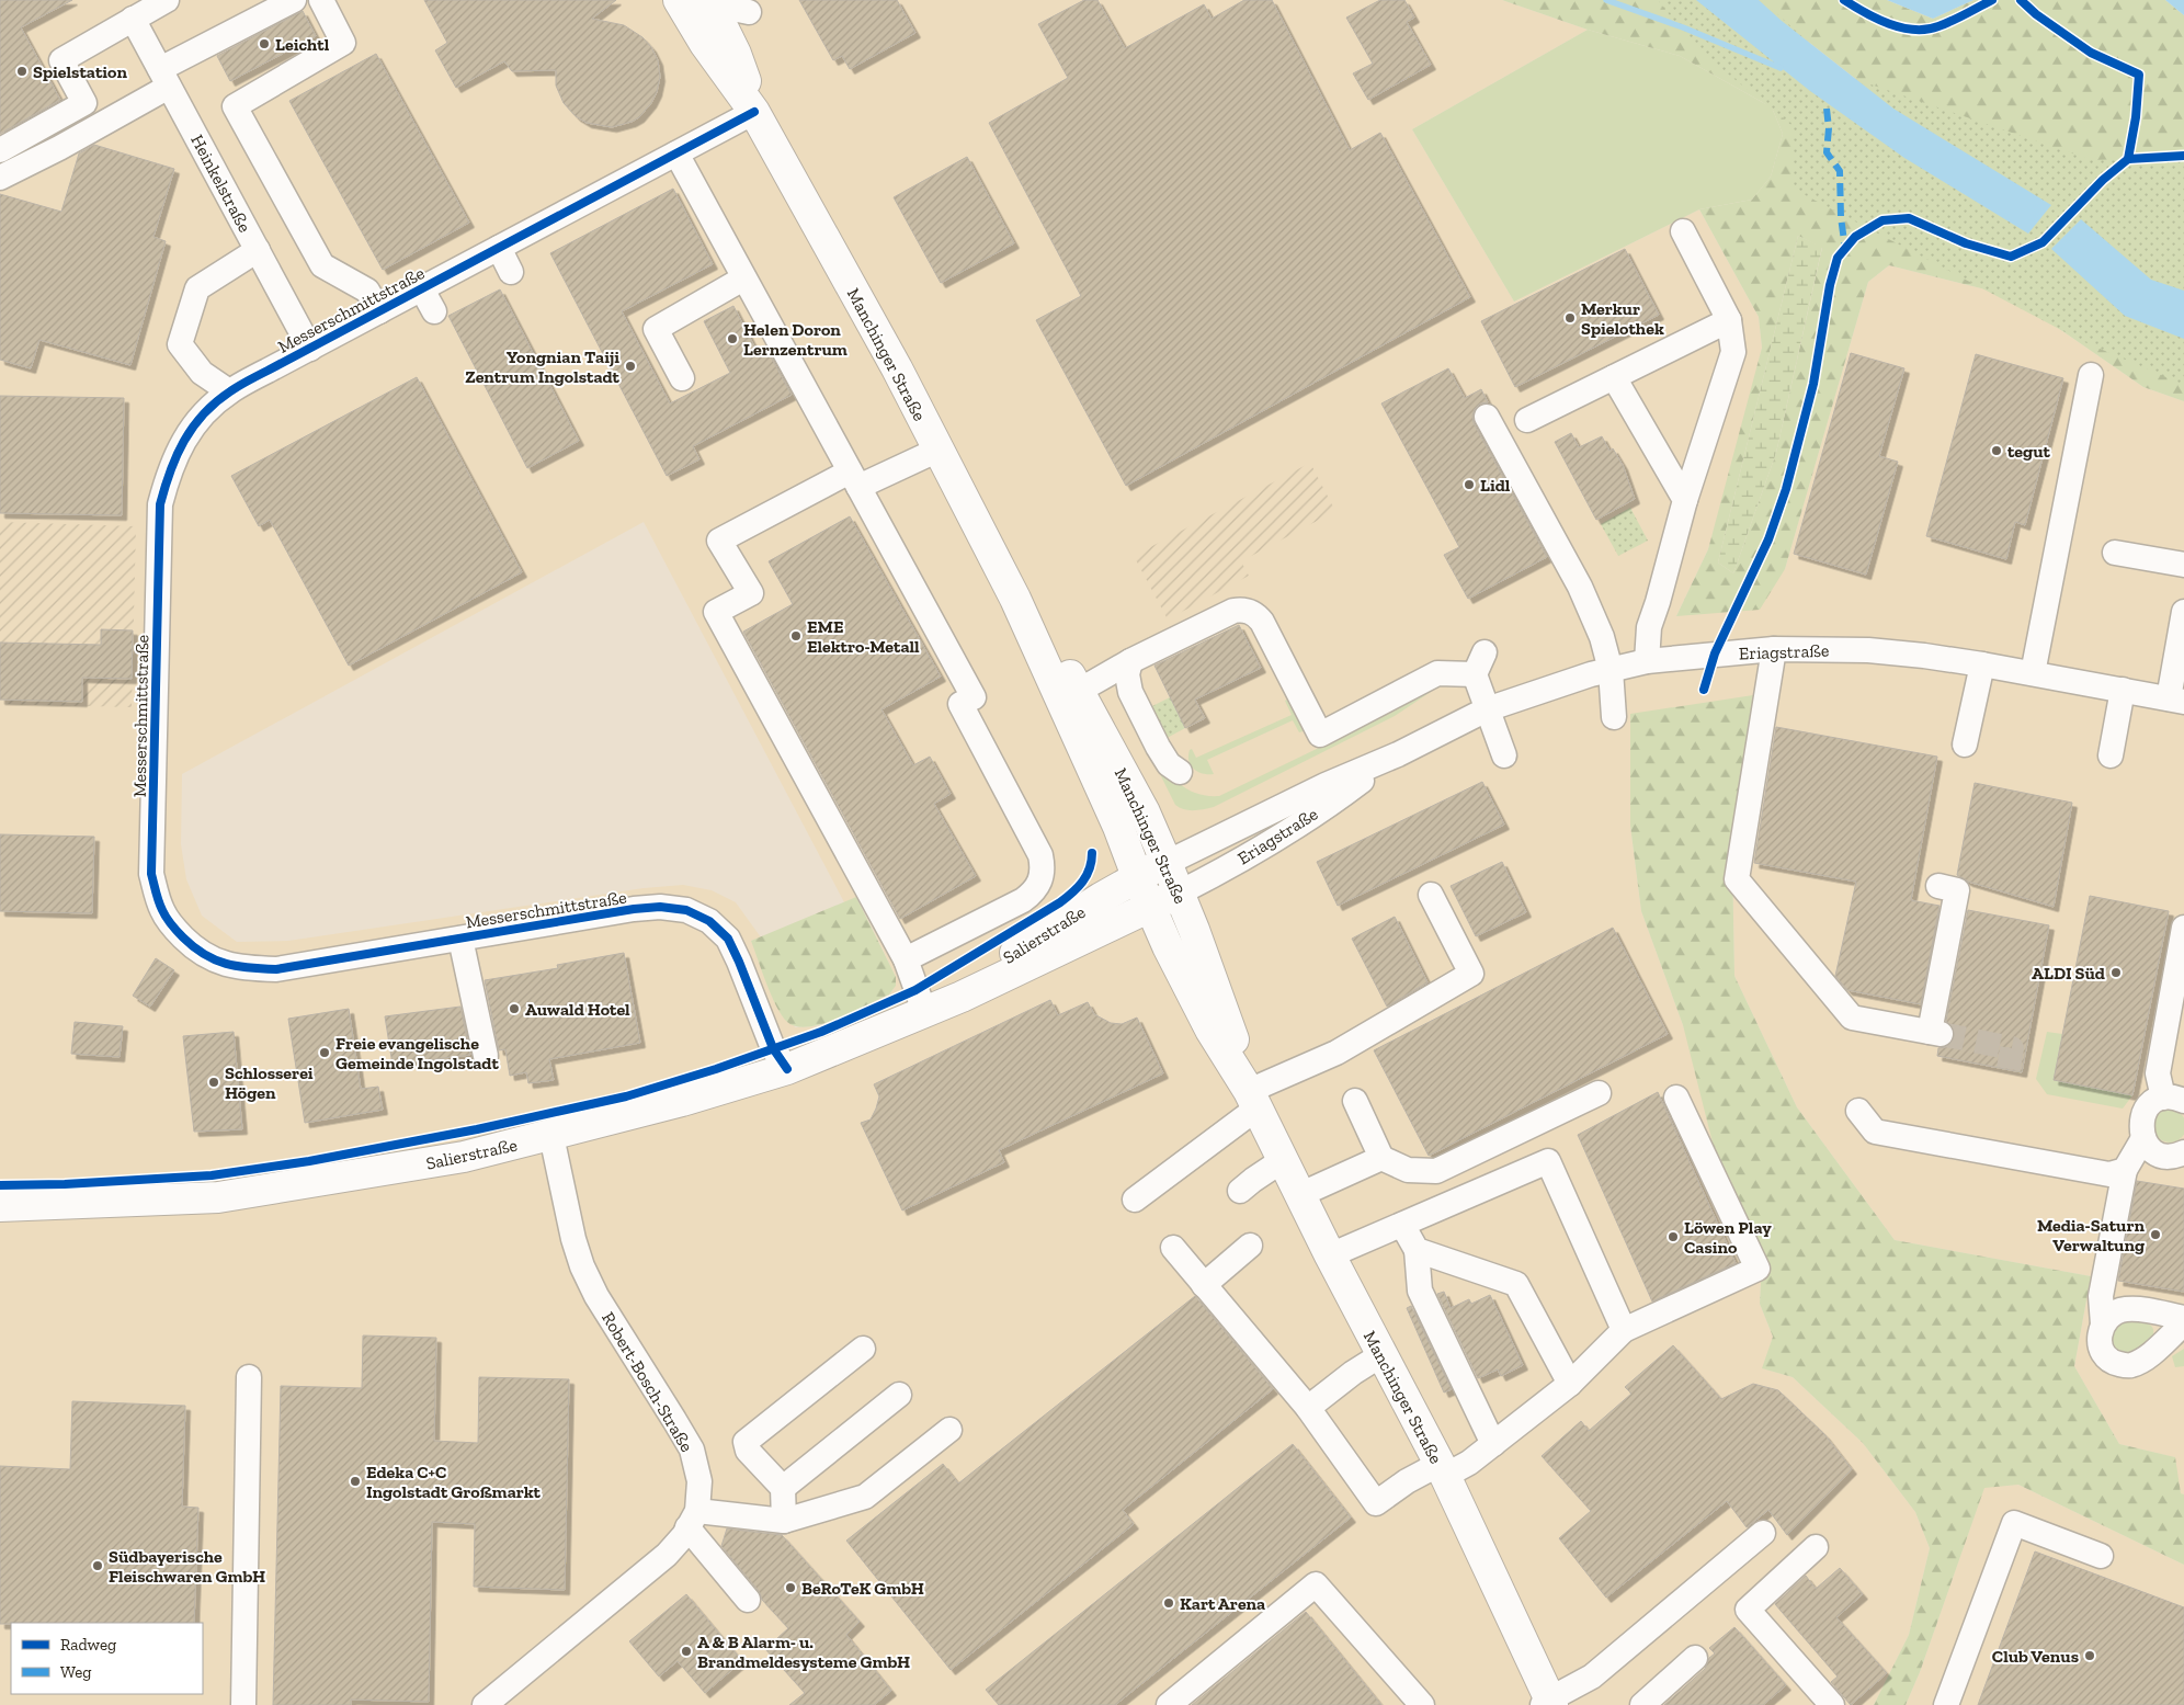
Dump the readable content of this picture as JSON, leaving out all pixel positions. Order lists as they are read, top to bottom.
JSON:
{
  "streets": {
    "main road": ["Manchinger Straße", "Eriagstraße", "Salierstraße"],
    "street": ["Heinkelstraße", "Messerschmittstraße", "Robert-Bosch-Straße"]
  },
  "crossings": [
    ["Heinkelstraße", "Messerschmittstraße"],
    ["Messerschmittstraße", "Manchinger Straße"],
    ["Messerschmittstraße", "Salierstraße"],
    ["Manchinger Straße", "Eriagstraße"],
    ["Manchinger Straße", "Salierstraße"],
    ["Eriagstraße", "Salierstraße"],
    ["Salierstraße", "Robert-Bosch-Straße"]
  ],
  "places": [
    "Leichtl",
    "Spielstation",
    "Merkur Spielothek",
    "Helen Doron Lernzentrum",
    "Yongnian Taiji Zentrum Ingolstadt",
    "tegut",
    "Lidl",
    "EME Elektro-Metall",
    "ALDI Süd",
    "Auwald Hotel",
    "Freie evangelische Gemeinde Ingolstadt",
    "Schlosserei Högen",
    "Media-Saturn Verwaltung",
    "Löwen Play Casino",
    "Edeka C+C Ingolstadt Großmarkt",
    "Südbayerische Fleischwaren GmbH",
    "BeRoTeK GmbH",
    "Kart Arena",
    "A & B Alarm- u. Brandmeldesysteme GmbH",
    "Club Venus"
  ],
  "legend": ["Radweg", "Weg"]
}
